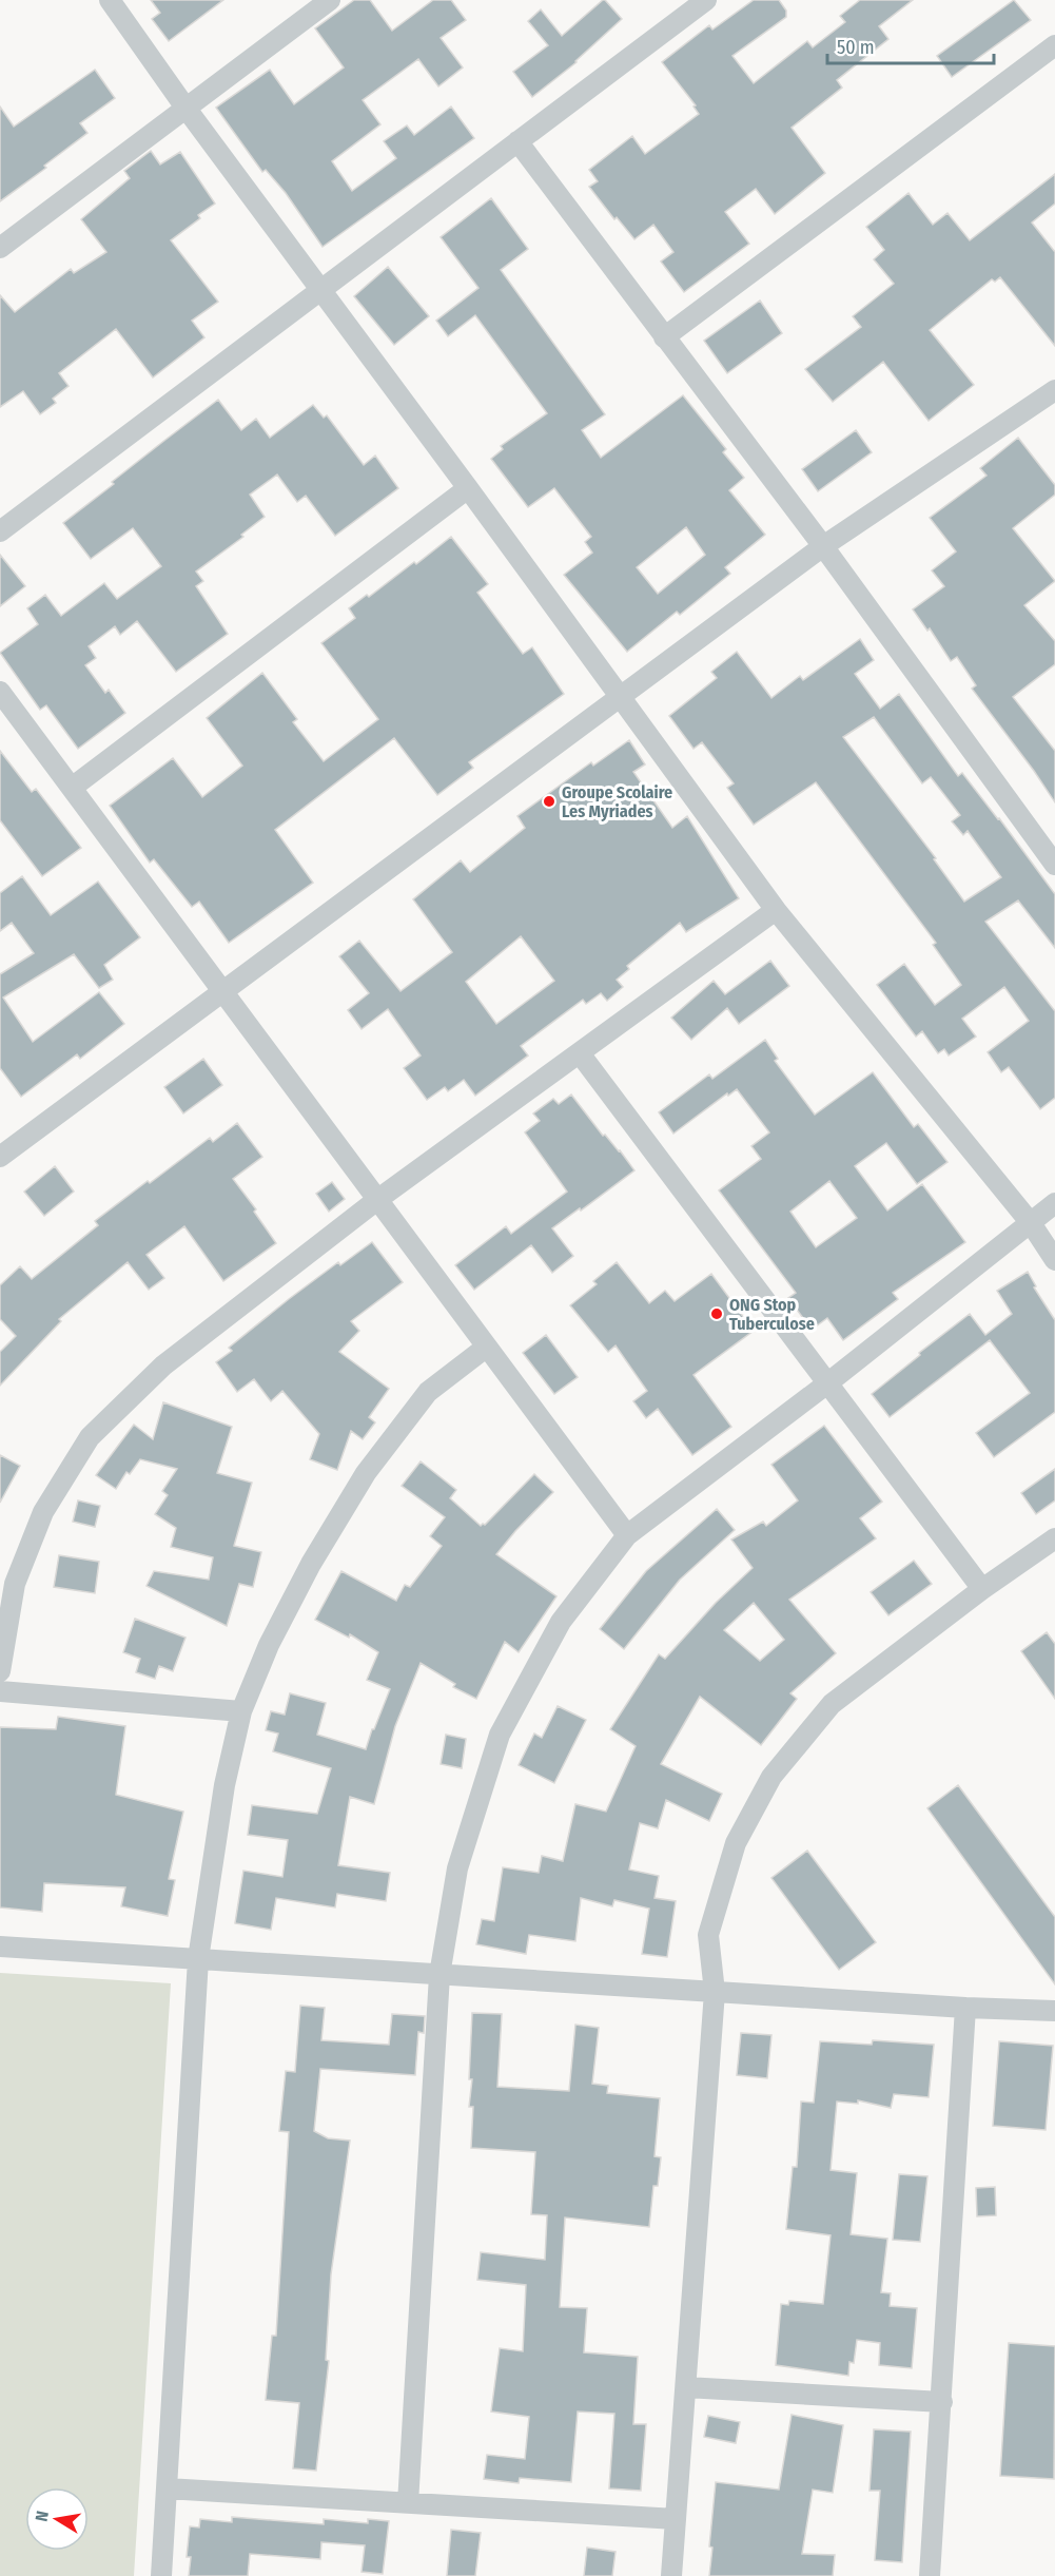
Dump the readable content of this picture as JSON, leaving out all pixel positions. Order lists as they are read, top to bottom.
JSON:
{
  "places": ["Groupe Scolaire Les Myriades", "ONG Stop Tuberculose"],
  "scale_bar": "50 m",
  "north": "left"
}
